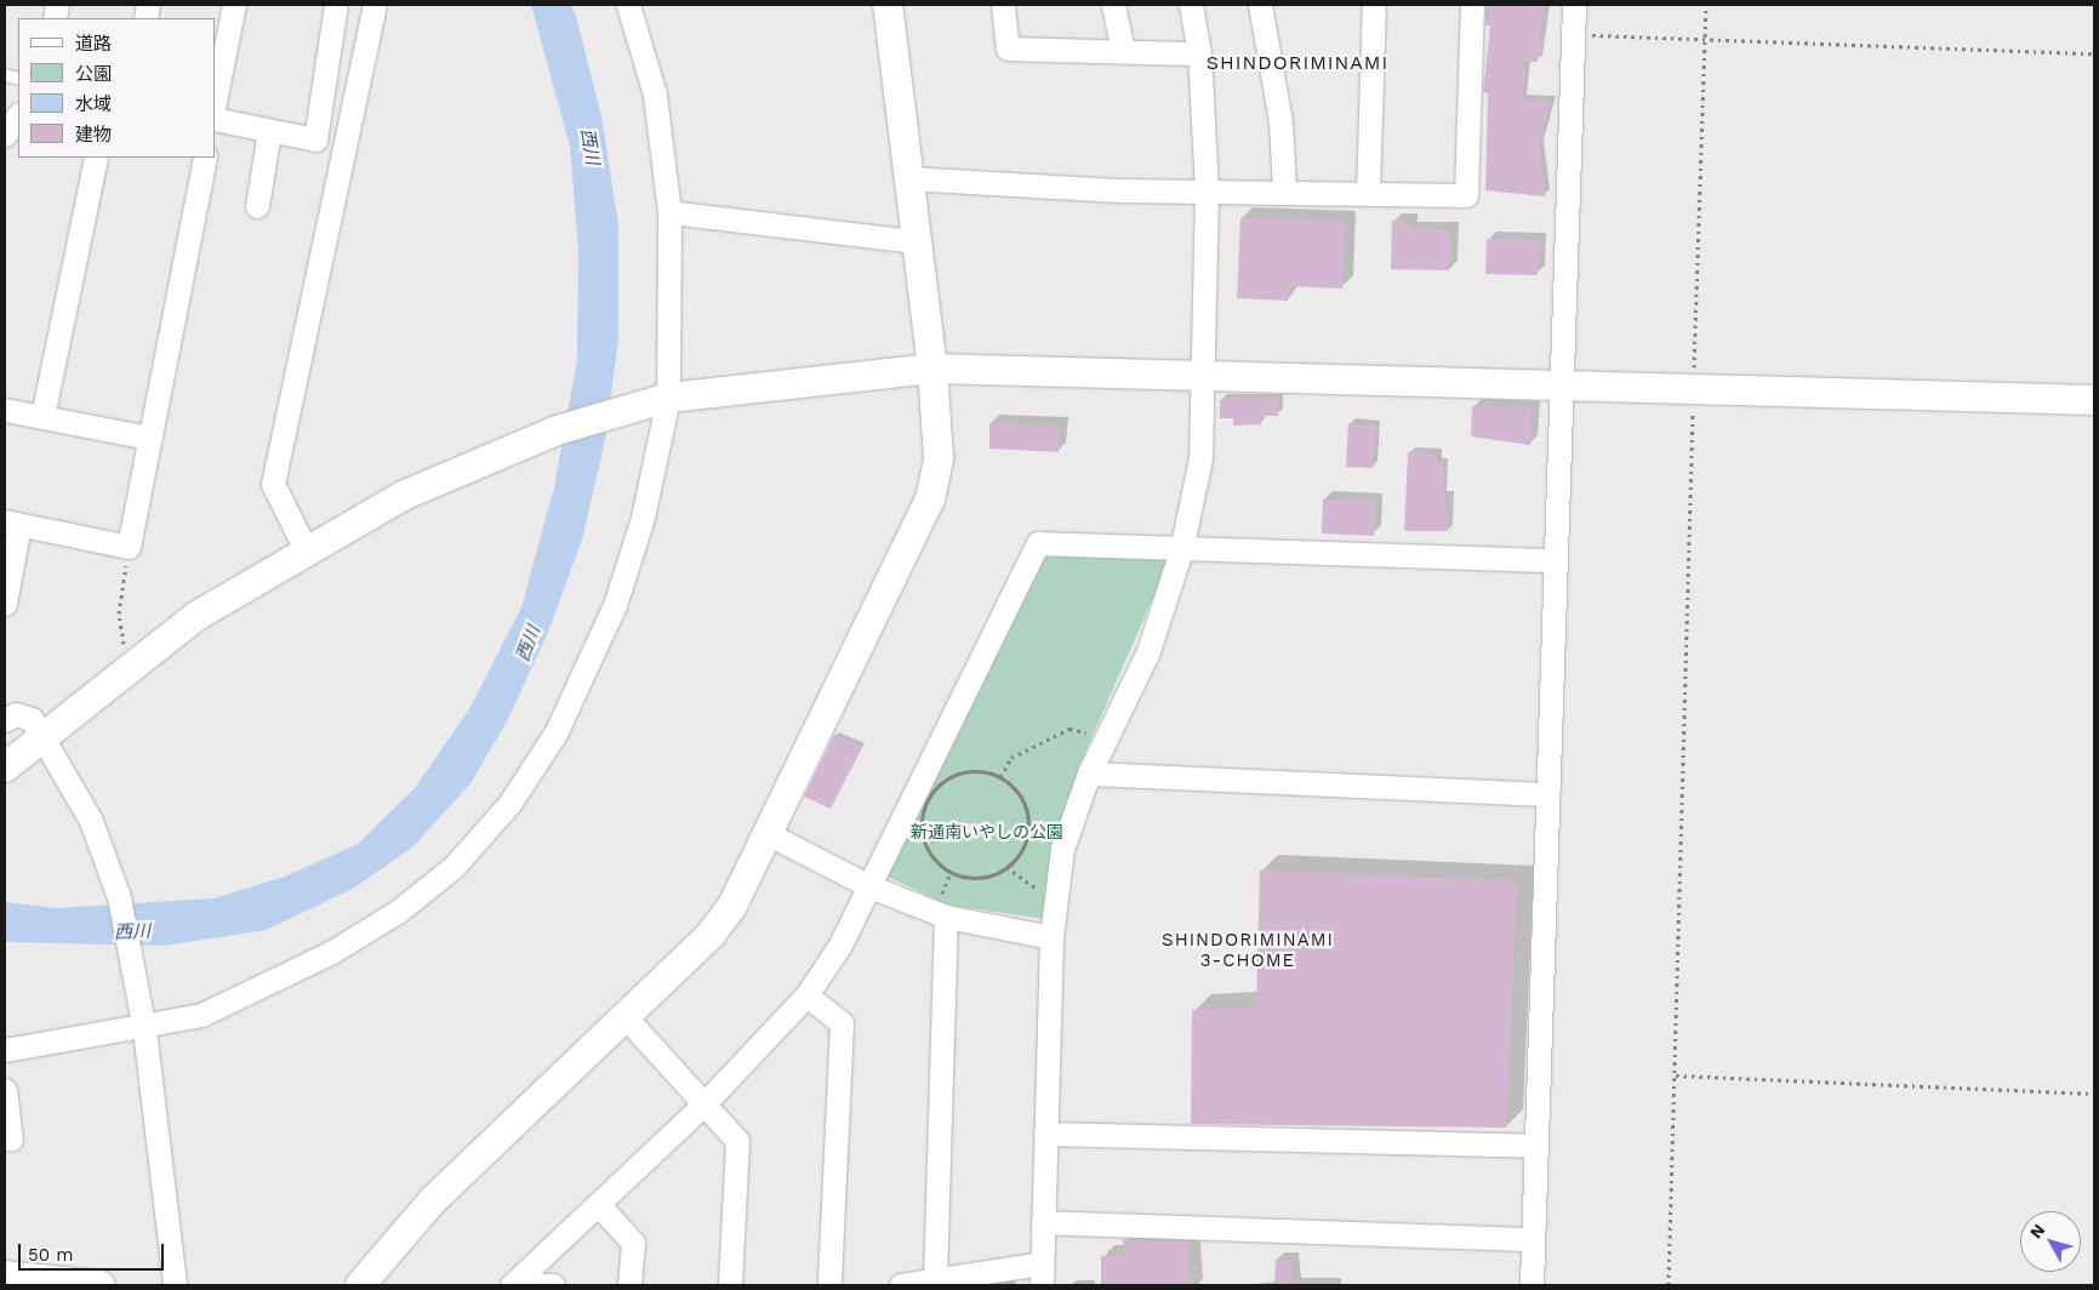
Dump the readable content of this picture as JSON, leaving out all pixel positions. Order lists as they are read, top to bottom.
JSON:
{
  "districts": ["SHINDORIMINAMI", "SHINDORIMINAMI 3-CHOME"],
  "water": ["西川"],
  "parks": ["新通南いやしの公園"],
  "legend": [
    "道路",
    "公園",
    "水域",
    "建物"
  ],
  "scale_bar": "50 m",
  "north": "top left"
}
